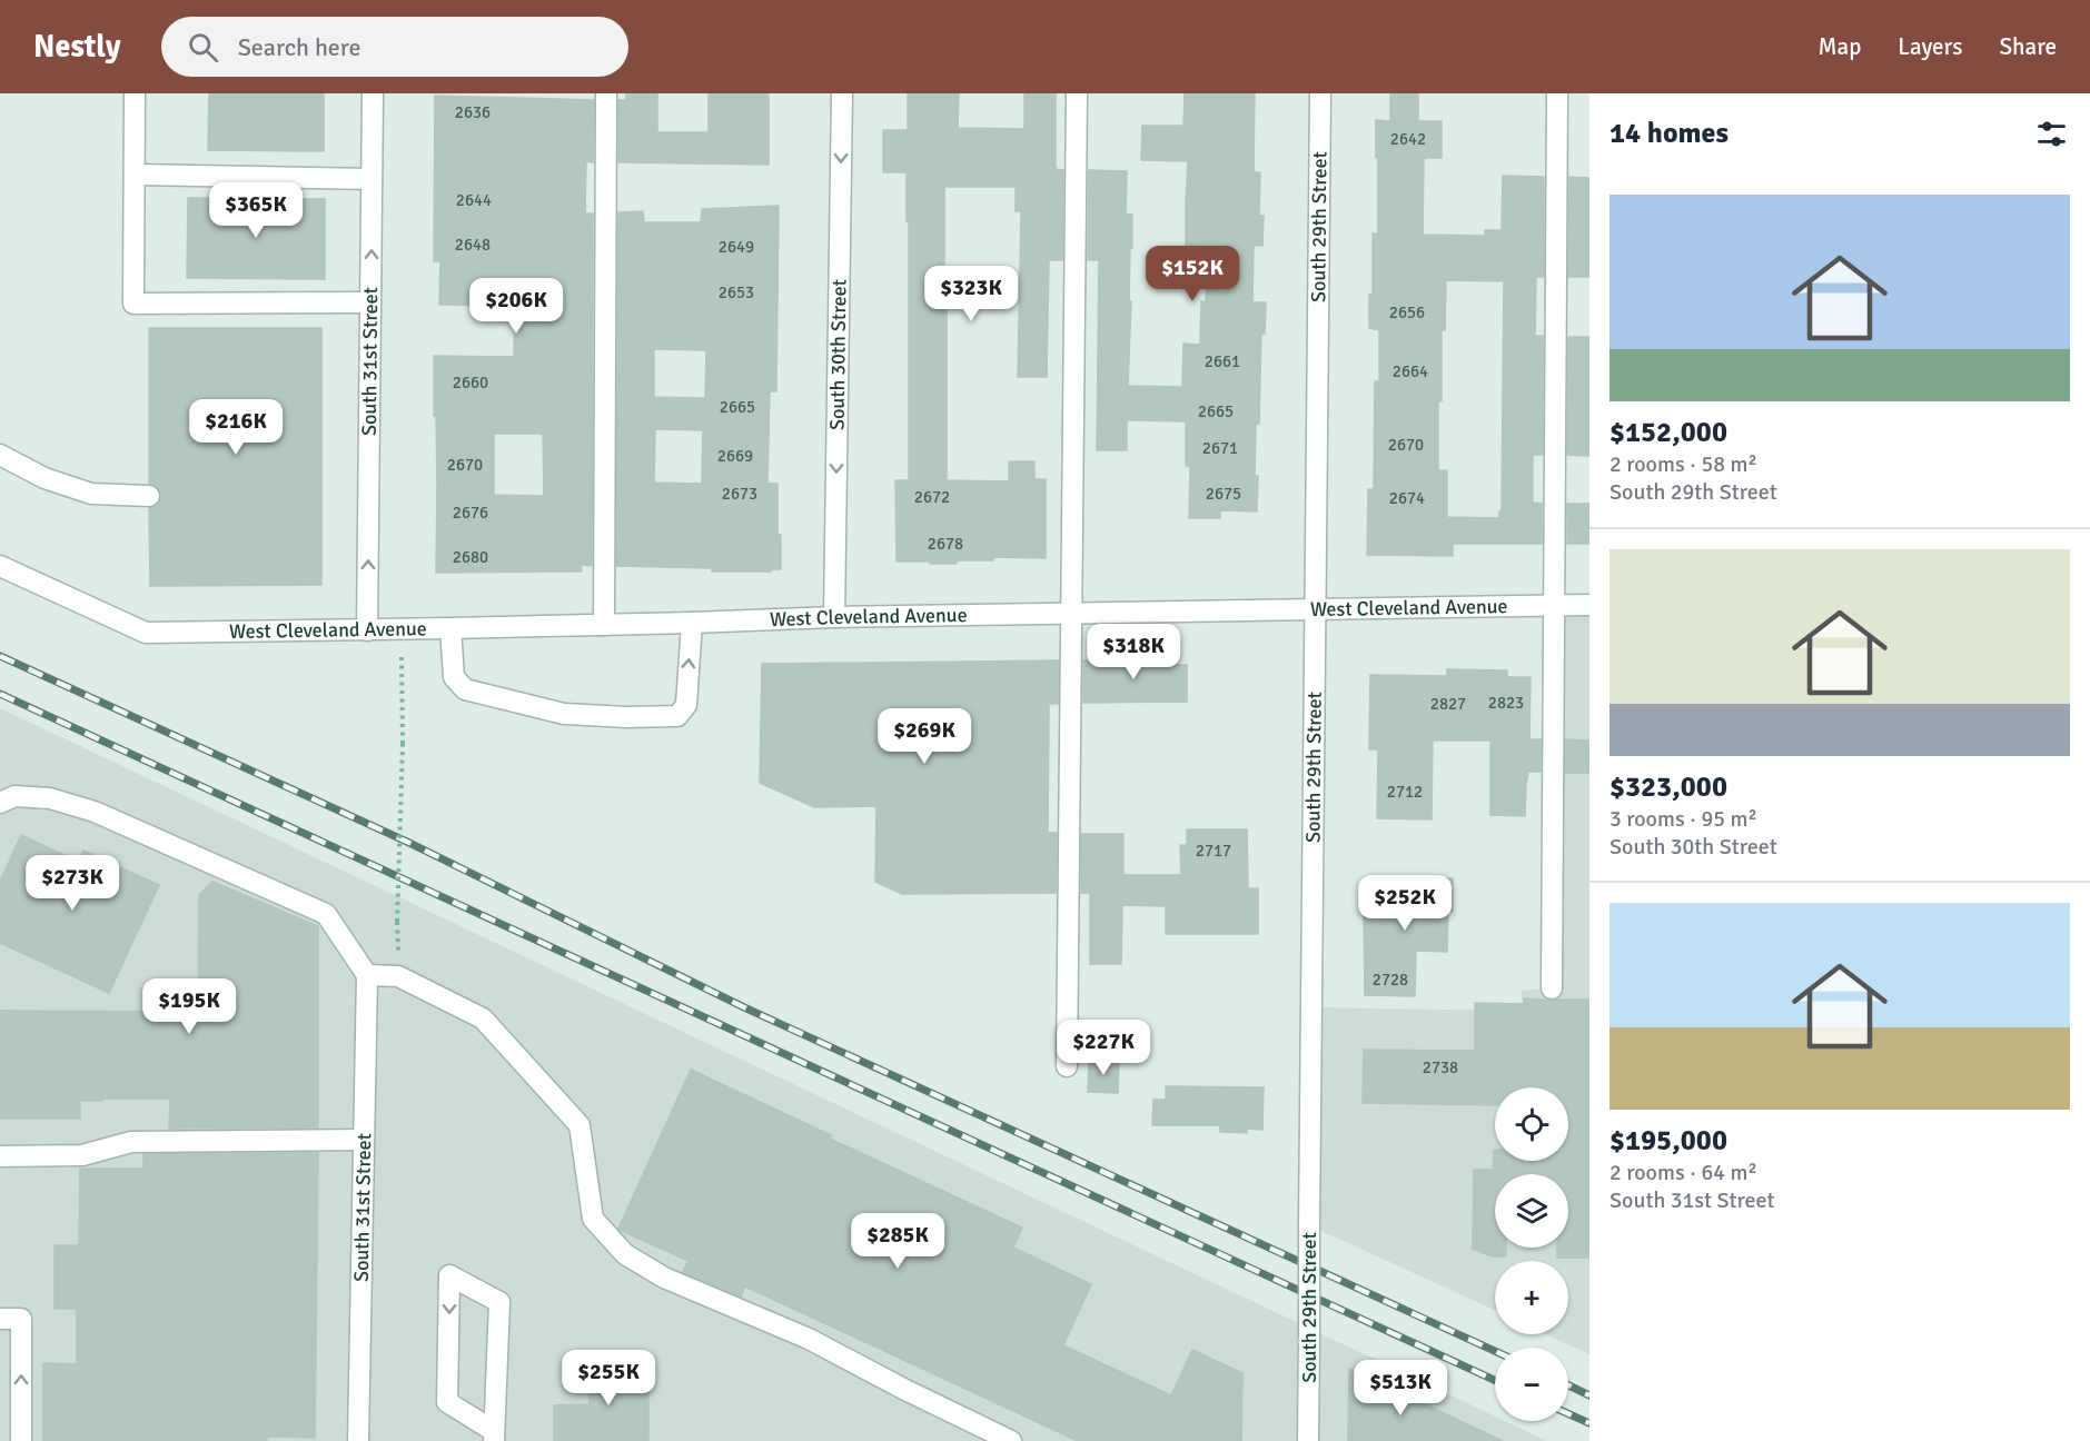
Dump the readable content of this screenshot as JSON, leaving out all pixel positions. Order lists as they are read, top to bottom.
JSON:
{
  "streets": {
    "street": [
      "South 29th Street",
      "South 30th Street",
      "South 31st Street",
      "West Cleveland Avenue"
    ]
  },
  "crossings": [
    ["South 29th Street", "West Cleveland Avenue"],
    ["South 30th Street", "West Cleveland Avenue"],
    ["South 31st Street", "West Cleveland Avenue"]
  ],
  "one_way": ["South 30th Street", "South 31st Street"],
  "house_numbers": [
    "2636",
    "2642",
    "2644",
    "2648",
    "2649",
    "2653",
    "2656",
    "2661",
    "2664",
    "2660",
    "2665",
    "2665",
    "2670",
    "2671",
    "2669",
    "2670",
    "2673",
    "2675",
    "2672",
    "2674",
    "2676",
    "2678",
    "2680",
    "2823",
    "2827",
    "2712",
    "2717",
    "2728",
    "2738"
  ],
  "page": {
    "header": "Nestly",
    "search": "Search here",
    "nav": ["Map", "Layers", "Share"],
    "heading": "14 homes",
    "list": [
      {
        "name": "$152,000",
        "note": "2 rooms · 58 m² · South 29th Street"
      },
      {
        "name": "$323,000",
        "note": "3 rooms · 95 m² · South 30th Street"
      },
      {
        "name": "$195,000",
        "note": "2 rooms · 64 m² · South 31st Street"
      }
    ],
    "price": [
      "$365K",
      "$152K",
      "$323K",
      "$206K",
      "$216K",
      "$318K",
      "$269K",
      "$273K",
      "$252K",
      "$195K",
      "$227K",
      "$285K",
      "$255K",
      "$513K"
    ],
    "map_buttons": ["+", "−"]
  }
}
